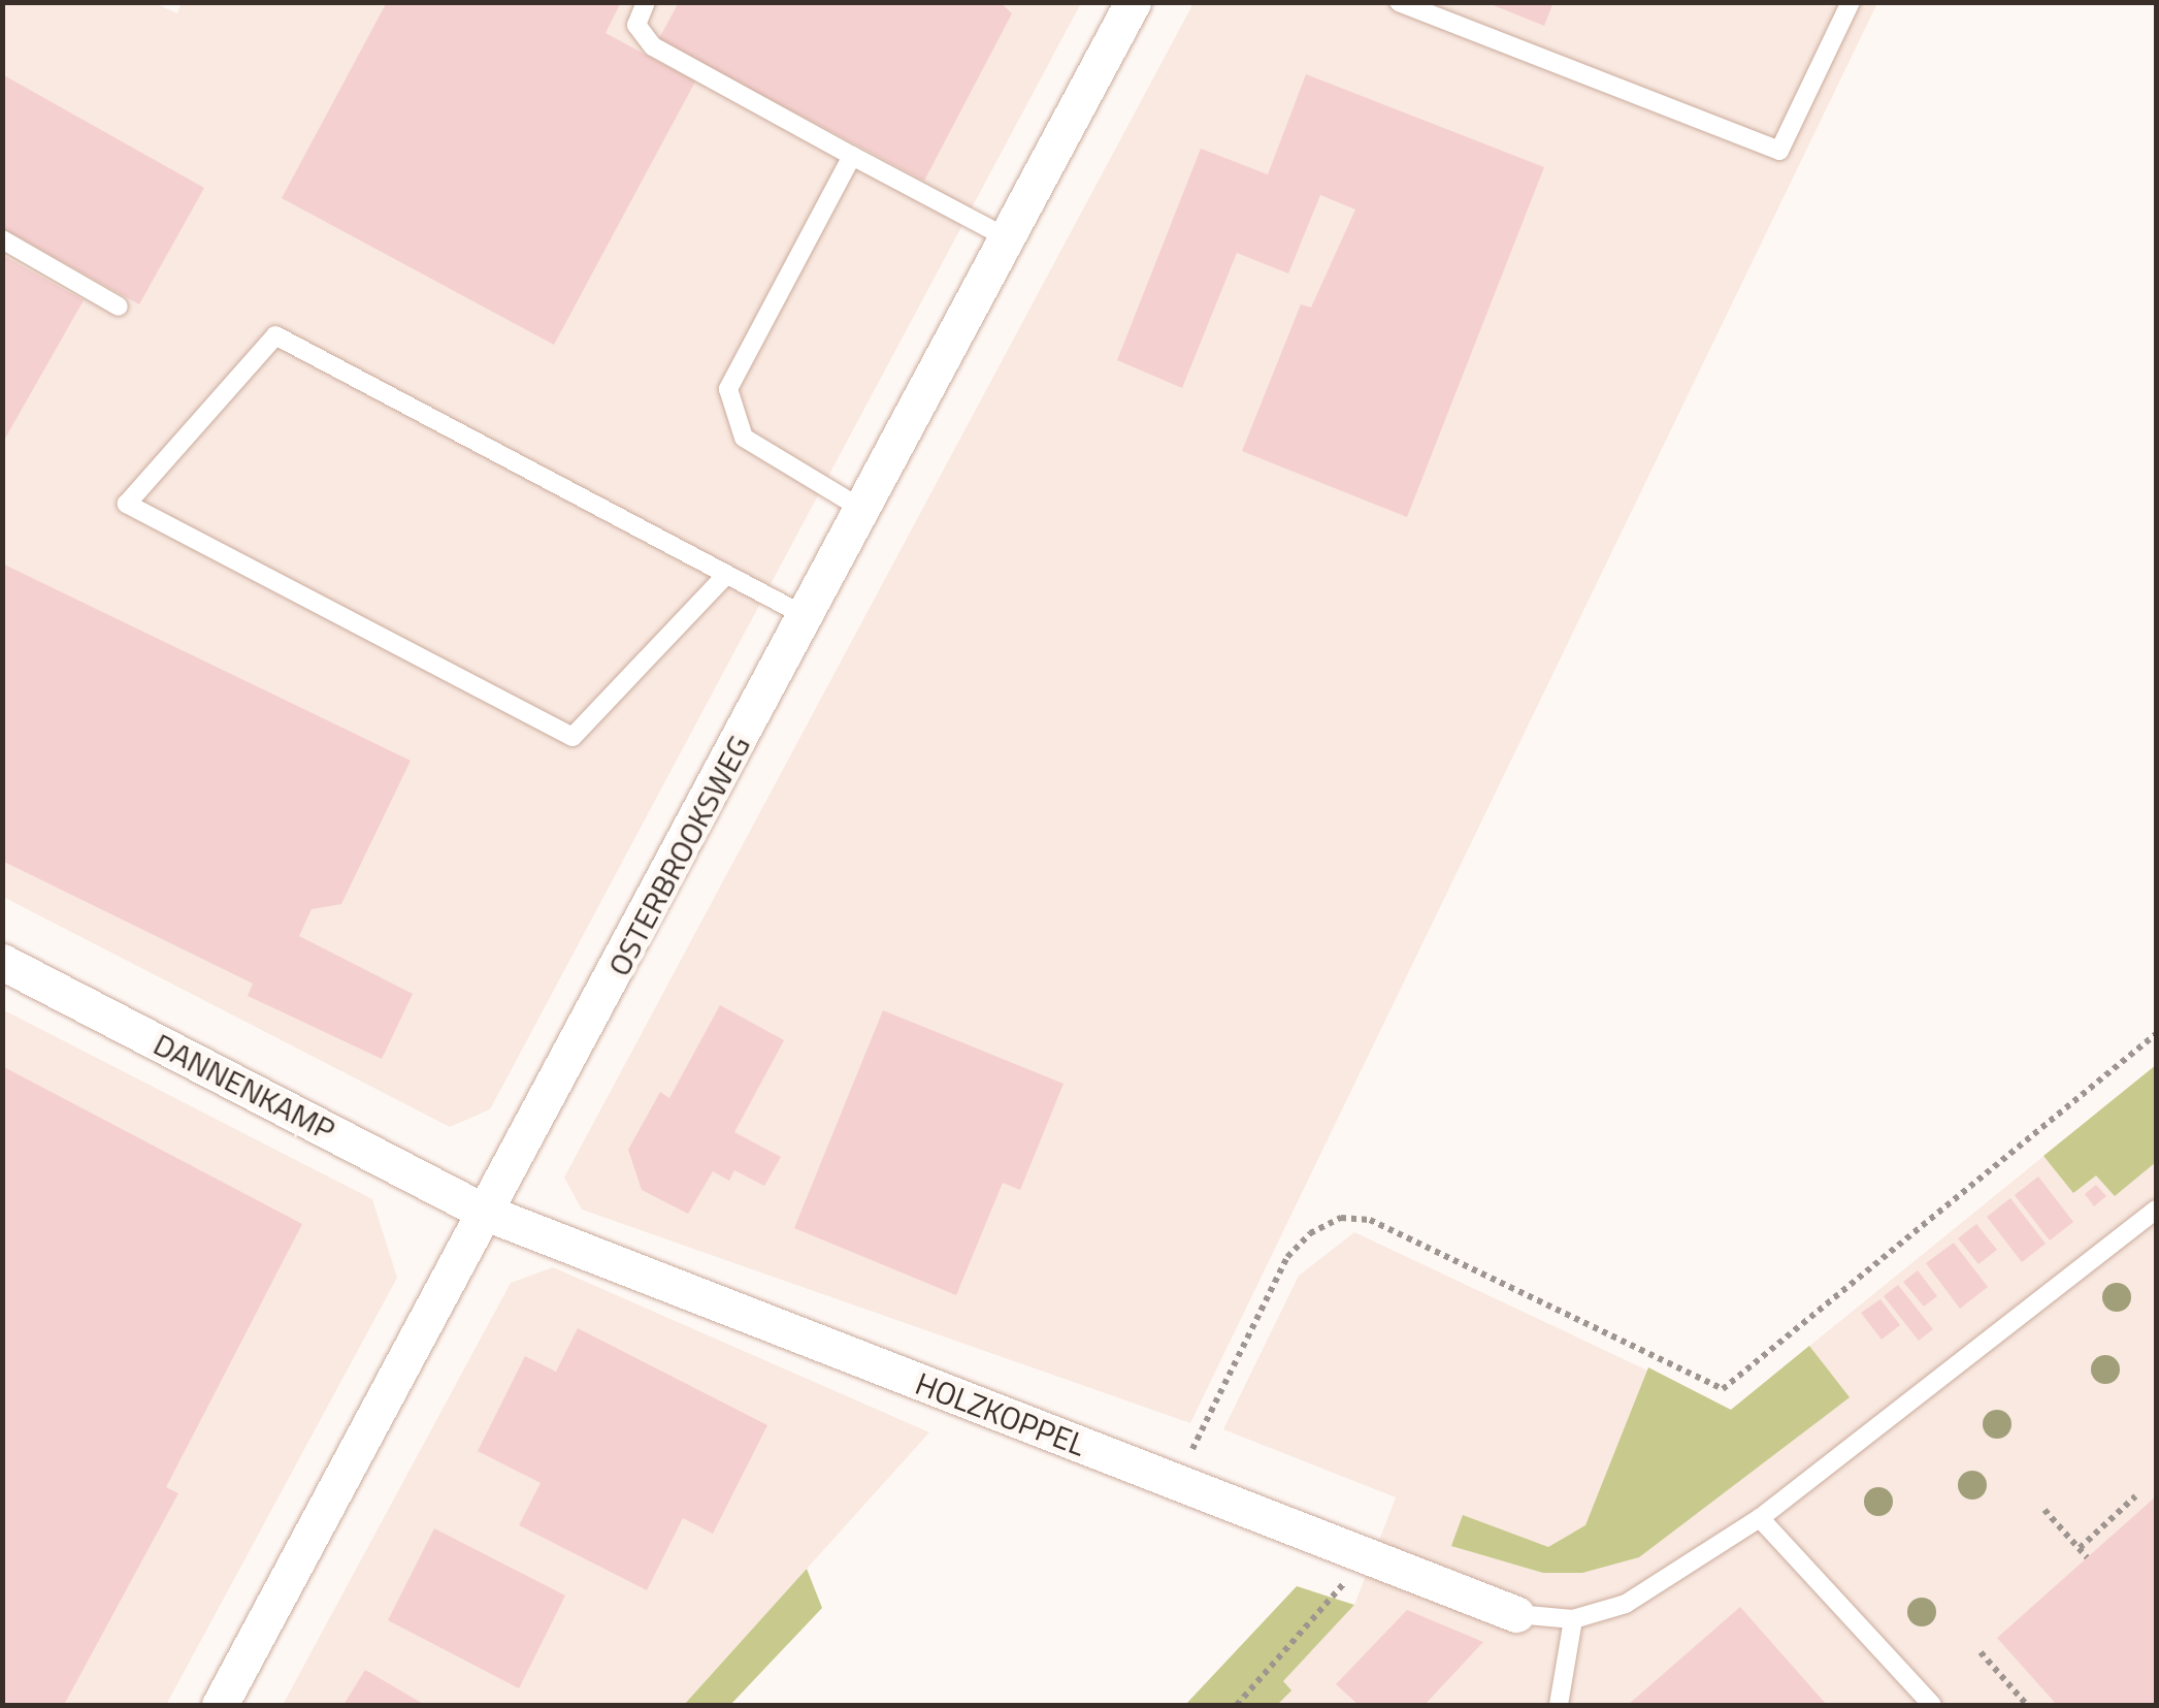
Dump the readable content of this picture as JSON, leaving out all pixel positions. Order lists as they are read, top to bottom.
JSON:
{
  "streets": {
    "street": ["OSTERBROOKSWEG", "DANNENKAMP", "HOLZKOPPEL"]
  },
  "crossings": [
    ["OSTERBROOKSWEG", "DANNENKAMP"],
    ["OSTERBROOKSWEG", "HOLZKOPPEL"],
    ["DANNENKAMP", "HOLZKOPPEL"]
  ]
}
